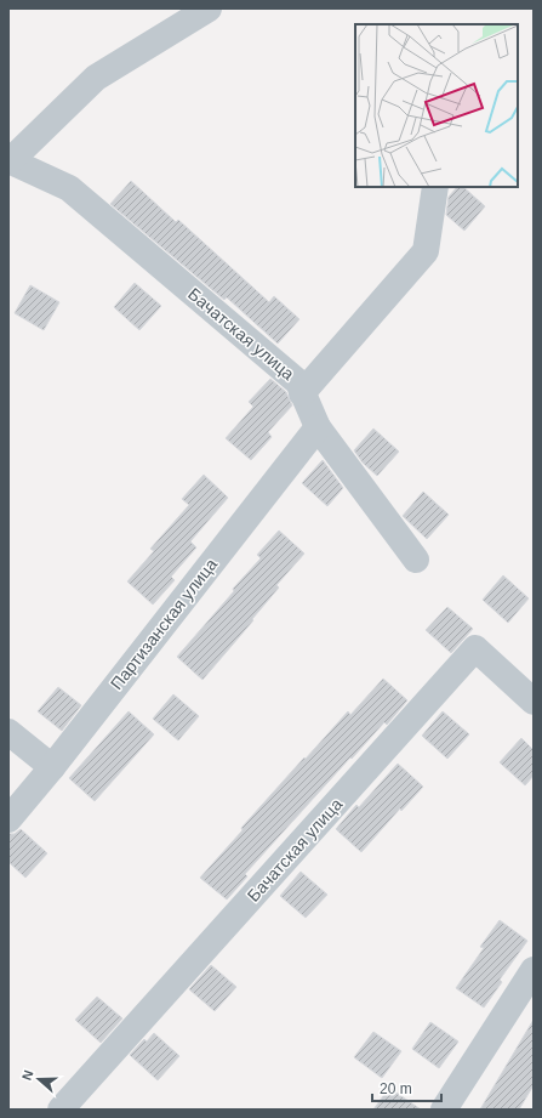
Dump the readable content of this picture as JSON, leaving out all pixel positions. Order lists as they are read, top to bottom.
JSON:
{
  "streets": {
    "street": ["Бачатская улица", "Партизанская улица"]
  },
  "crossings": [
    ["Бачатская улица", "Партизанская улица"]
  ],
  "scale_bar": "20 m",
  "north": "left"
}
